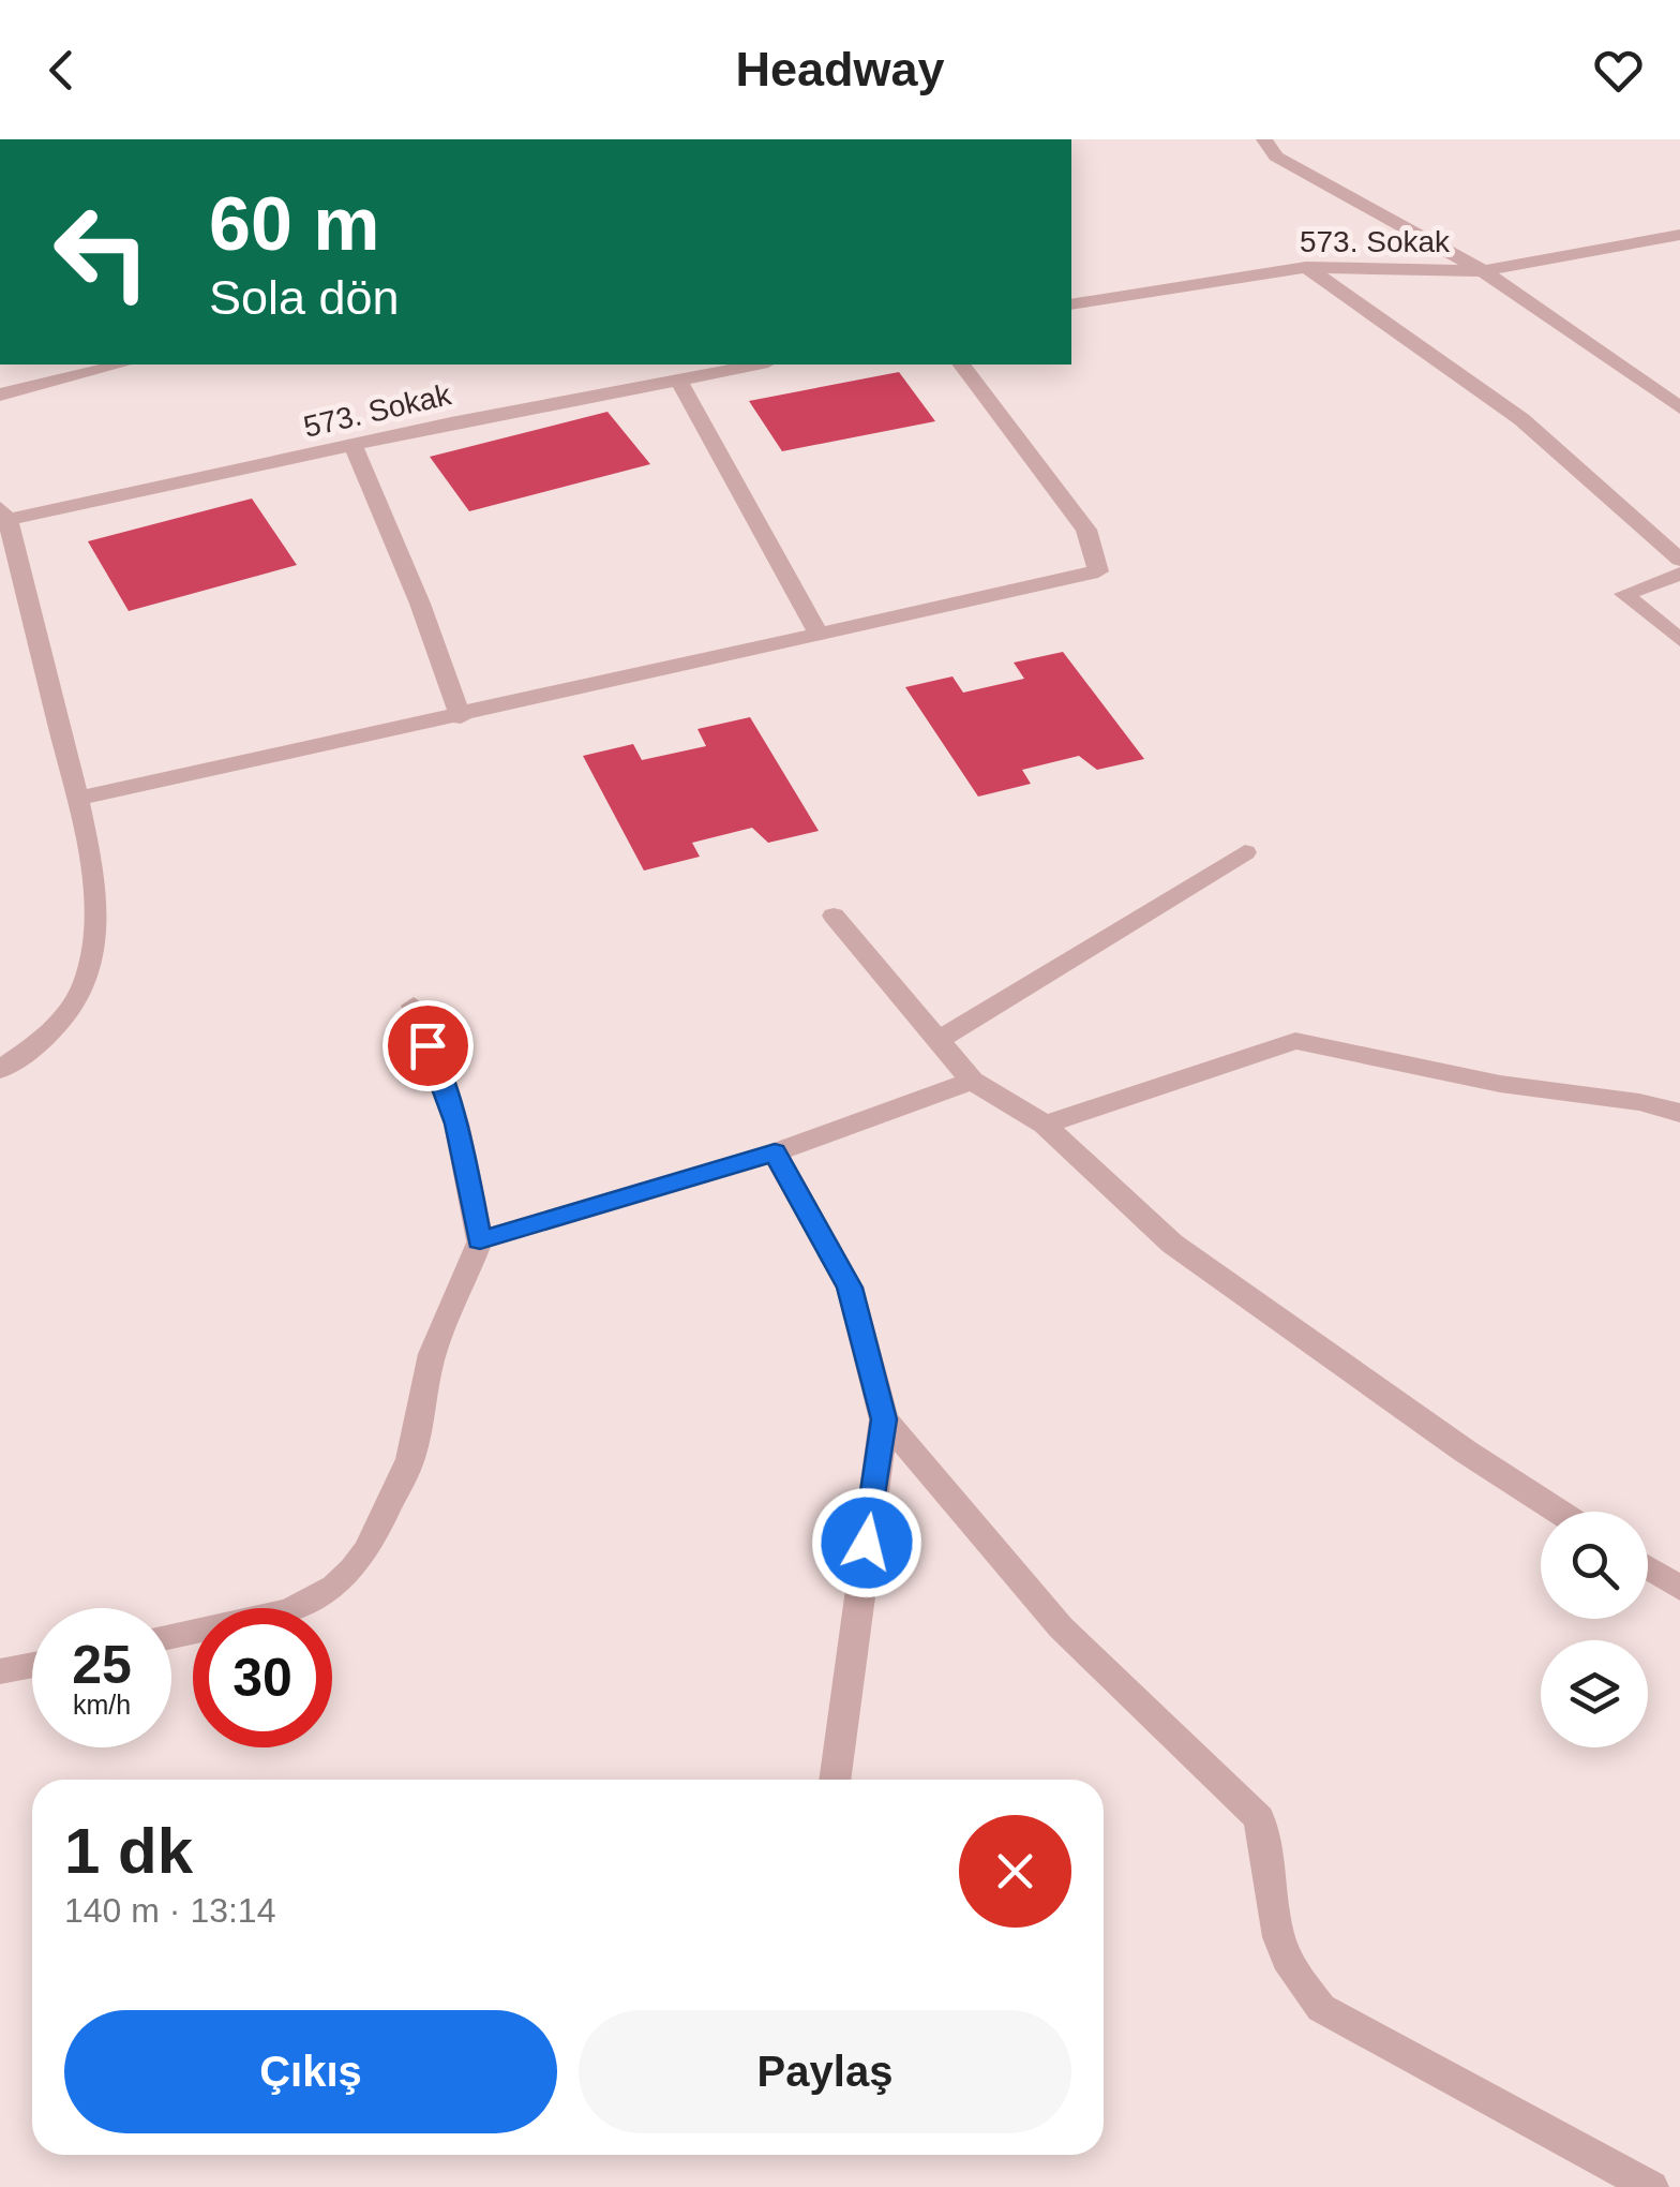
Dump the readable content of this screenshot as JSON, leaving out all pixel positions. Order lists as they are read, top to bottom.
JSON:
{
  "streets": {
    "street": ["573. Sokak"]
  },
  "page": {
    "header": "Headway",
    "turn": ["60 m", "Sola dön"],
    "speed": "25 km/h",
    "limit": "30",
    "heading": ["1 dk", "140 m · 13:14"],
    "buttons": ["Çıkış", "Paylaş"]
  }
}
